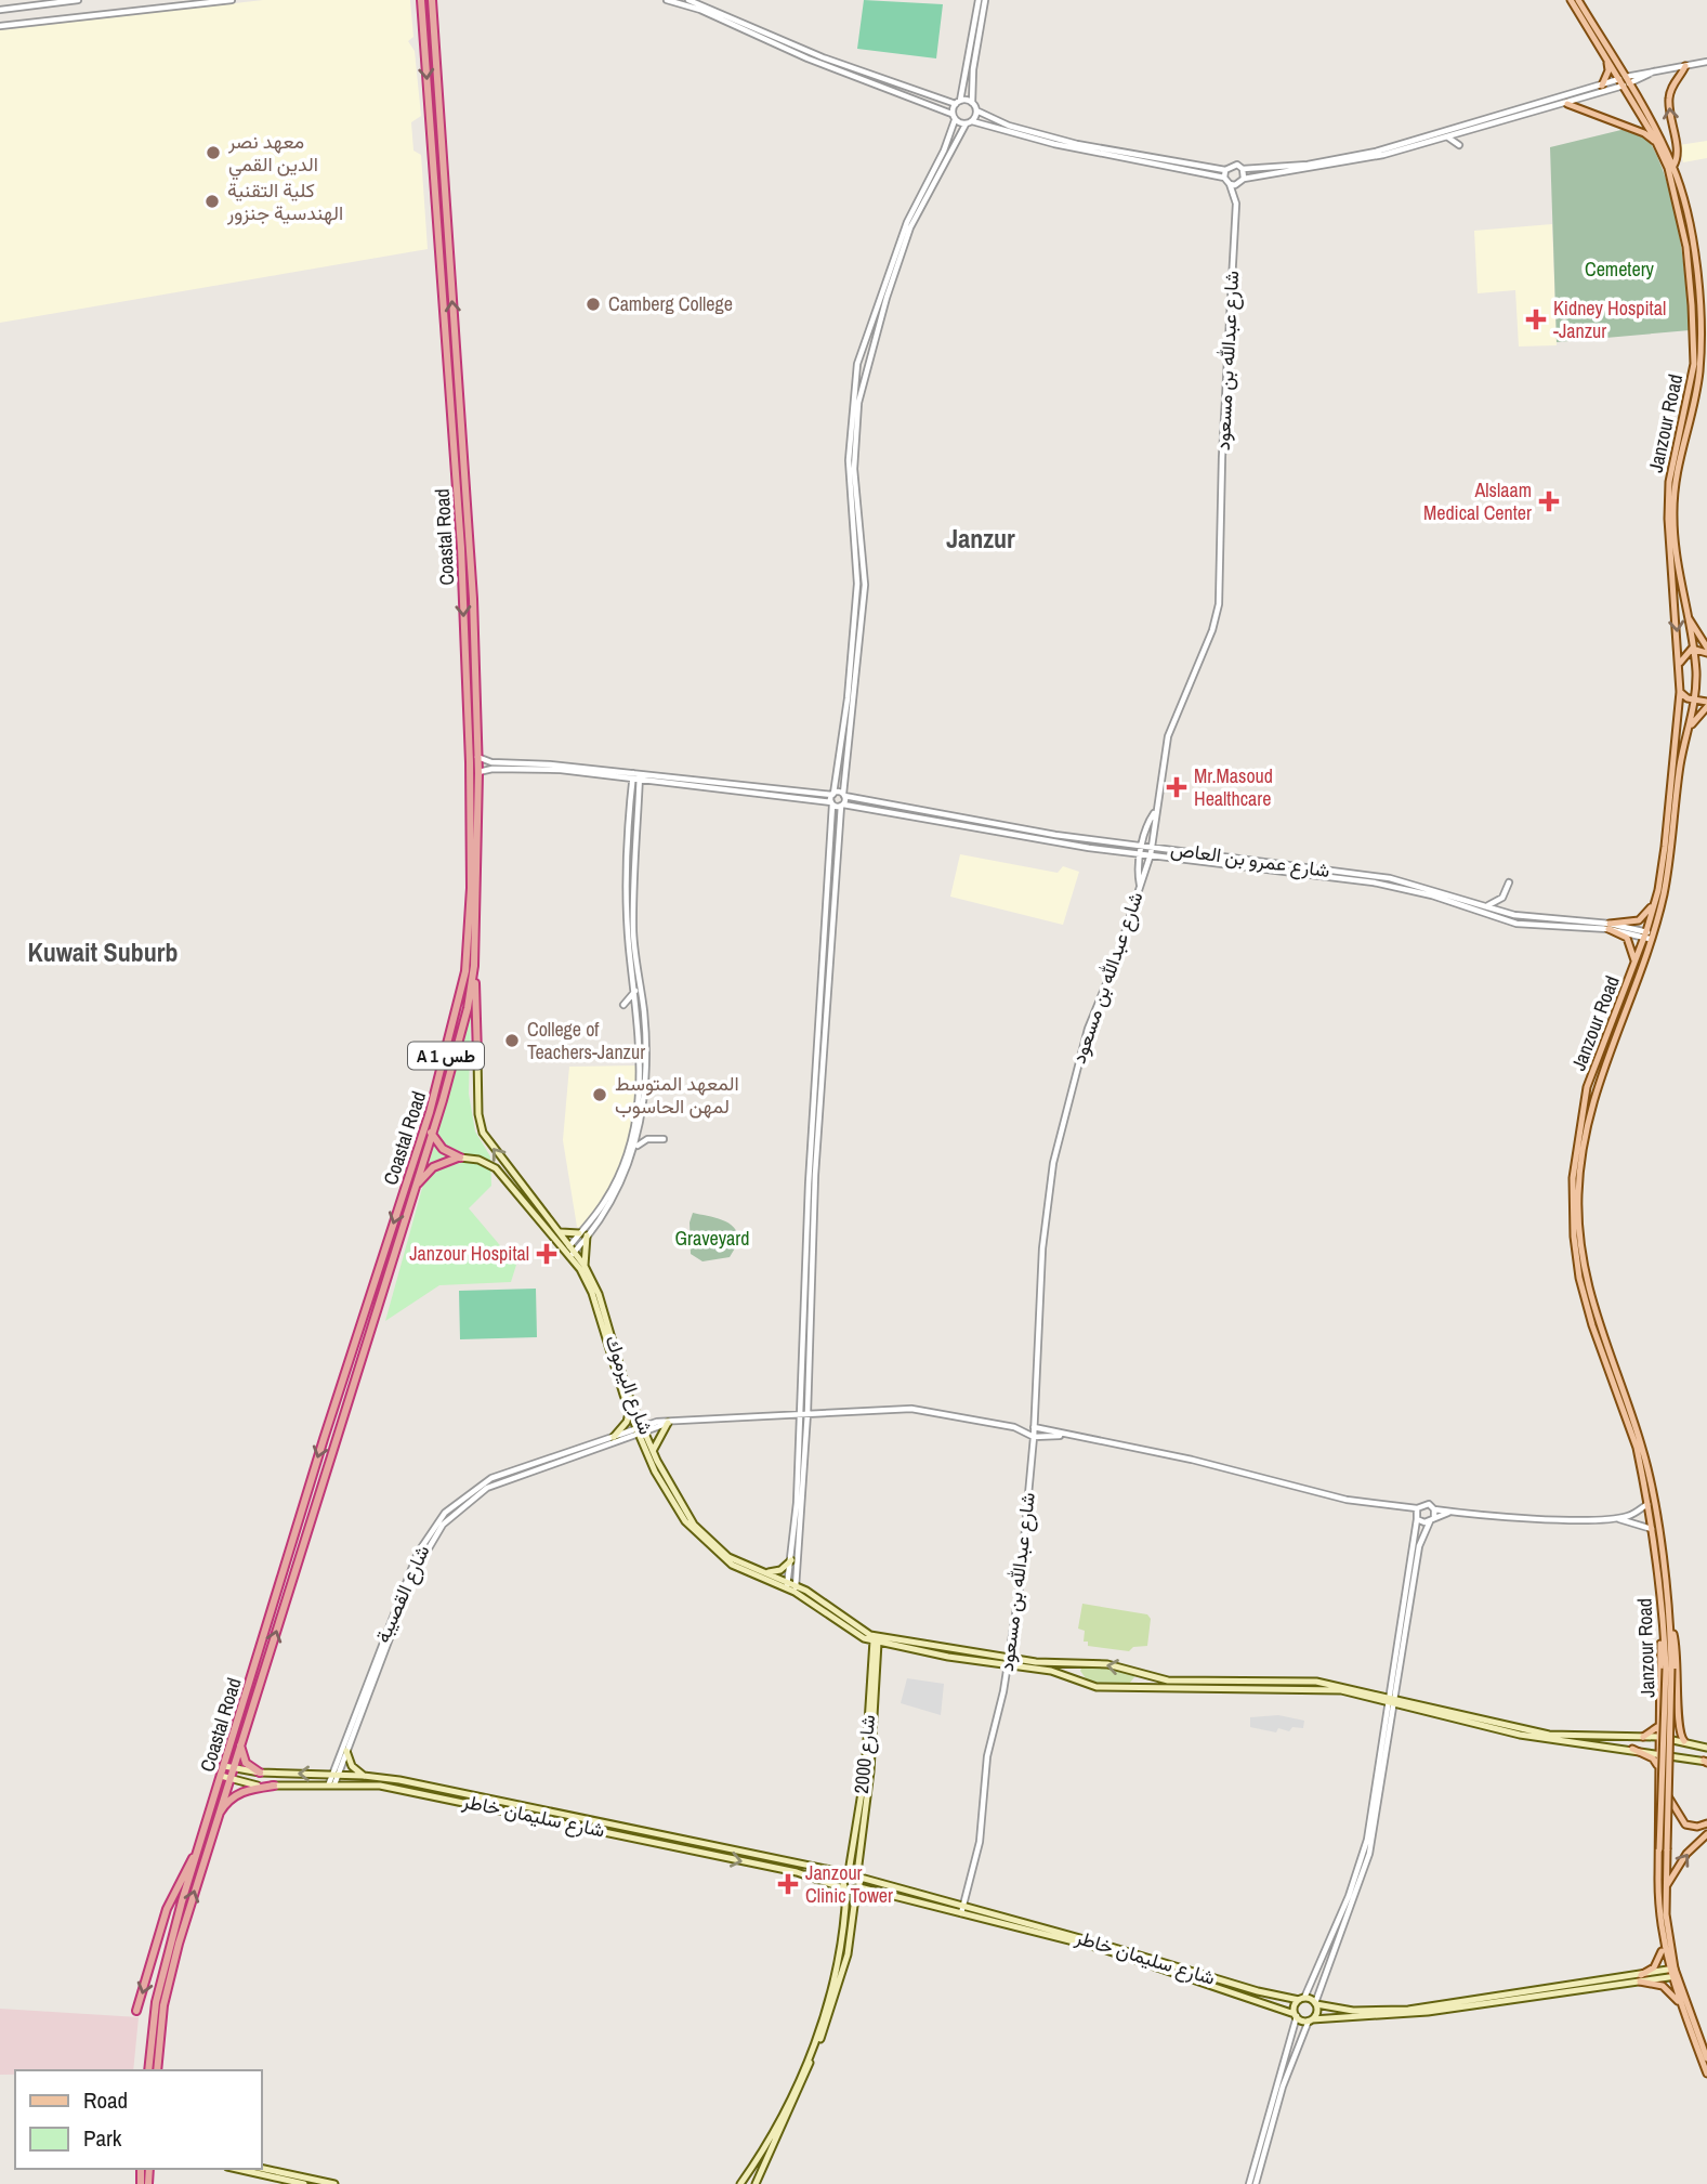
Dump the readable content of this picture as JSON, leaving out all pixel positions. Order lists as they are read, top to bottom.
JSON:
{
  "streets": {
    "highway": ["Coastal Road", "A 1 طس"],
    "main road": [
      "Janzour Road",
      "شارع اليرموك",
      "شارع 2000",
      "شارع سليمان خاطر"
    ],
    "street": ["شارع عبدالله بن مسعود", "شارع عمرو بن العاص", "شارع القصيبة"]
  },
  "crossings": [
    ["شارع عبدالله بن مسعود", "شارع عمرو بن العاص"],
    ["شارع عبدالله بن مسعود", "شارع سليمان خاطر"],
    ["Janzour Road", "شارع عمرو بن العاص"],
    ["Coastal Road", "شارع سليمان خاطر"],
    ["شارع اليرموك", "شارع القصيبة"],
    ["شارع اليرموك", "شارع 2000"],
    ["شارع القصيبة", "شارع سليمان خاطر"],
    ["شارع 2000", "شارع سليمان خاطر"]
  ],
  "districts": ["Janzur", "Kuwait Suburb"],
  "parks": ["Cemetery", "Graveyard"],
  "places": {
    "other": [
      "معهد نصر الدين القمي",
      "كلية التقنية الهندسية جنزور",
      "Camberg College",
      "College of Teachers-Janzur",
      "المعهد المتوسط لمهن الحاسوب"
    ],
    "health": [
      "Kidney Hospital -Janzur",
      "Alslaam Medical Center",
      "Mr.Masoud Healthcare",
      "Janzour Hospital",
      "Janzour Clinic Tower"
    ]
  },
  "legend": ["Road", "Park"]
}
